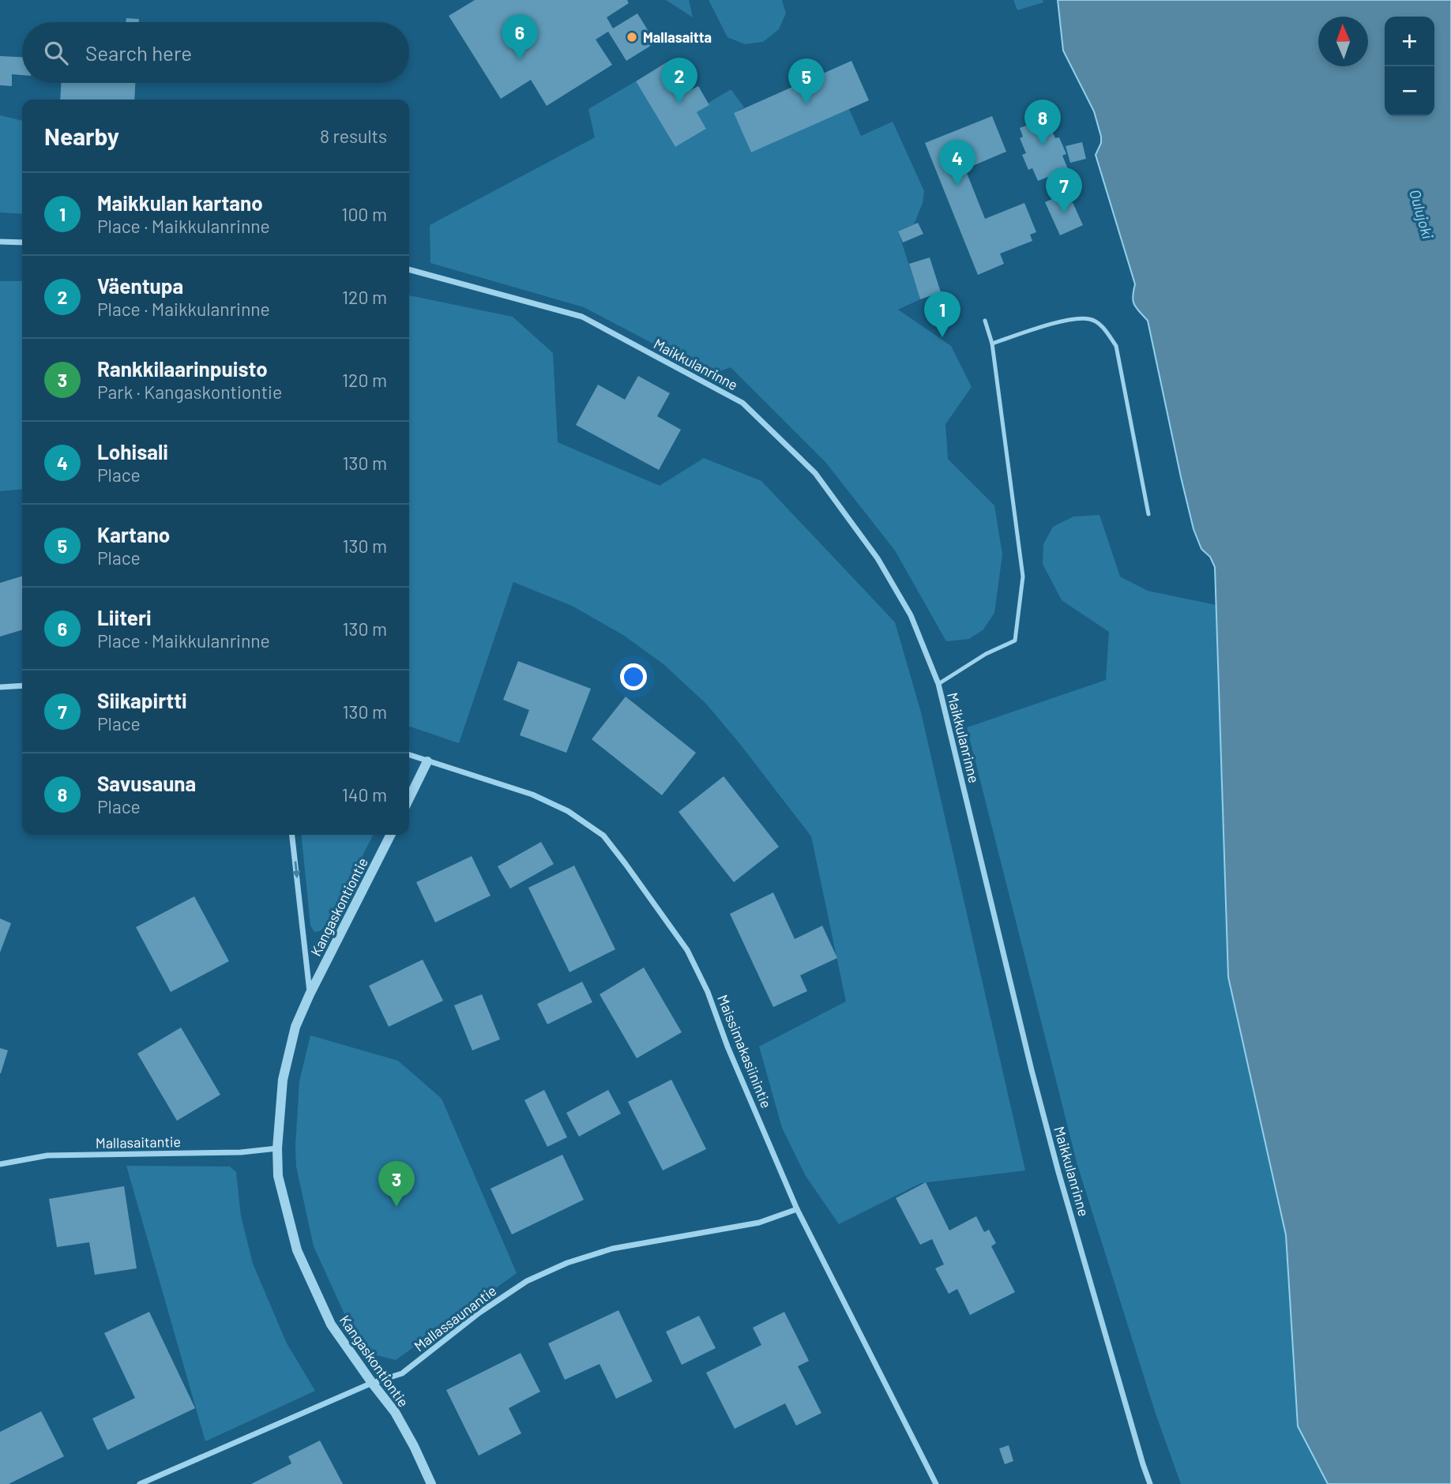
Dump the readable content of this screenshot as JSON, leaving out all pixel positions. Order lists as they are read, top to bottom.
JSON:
{
  "streets": {
    "street": [
      "Maikkulanrinne",
      "Kangaskontiontie",
      "Maissimakasiinintie",
      "Mallasaitantie",
      "Mallassaunantie"
    ]
  },
  "crossings": [
    ["Kangaskontiontie", "Mallasaitantie"],
    ["Kangaskontiontie", "Mallassaunantie"],
    ["Maissimakasiinintie", "Mallassaunantie"]
  ],
  "water": ["Oulujoki"],
  "places": ["Mallasaitta"],
  "north": "top",
  "page": {
    "pins": [
      "6",
      "2",
      "5",
      "8",
      "4",
      "7",
      "1",
      "3"
    ],
    "map_buttons": ["+", "−"],
    "search": "Search here",
    "heading": ["Nearby", "8 results"],
    "list": [
      {
        "mark": "1",
        "name": "Maikkulan kartano",
        "note": "Place · Maikkulanrinne",
        "value": "100 m"
      },
      {
        "mark": "2",
        "name": "Väentupa",
        "note": "Place · Maikkulanrinne",
        "value": "120 m"
      },
      {
        "mark": "3",
        "name": "Rankkilaarinpuisto",
        "note": "Park · Kangaskontiontie",
        "value": "120 m"
      },
      {
        "mark": "4",
        "name": "Lohisali",
        "note": "Place",
        "value": "130 m"
      },
      {
        "mark": "5",
        "name": "Kartano",
        "note": "Place",
        "value": "130 m"
      },
      {
        "mark": "6",
        "name": "Liiteri",
        "note": "Place · Maikkulanrinne",
        "value": "130 m"
      },
      {
        "mark": "7",
        "name": "Siikapirtti",
        "note": "Place",
        "value": "130 m"
      },
      {
        "mark": "8",
        "name": "Savusauna",
        "note": "Place",
        "value": "140 m"
      }
    ]
  }
}
